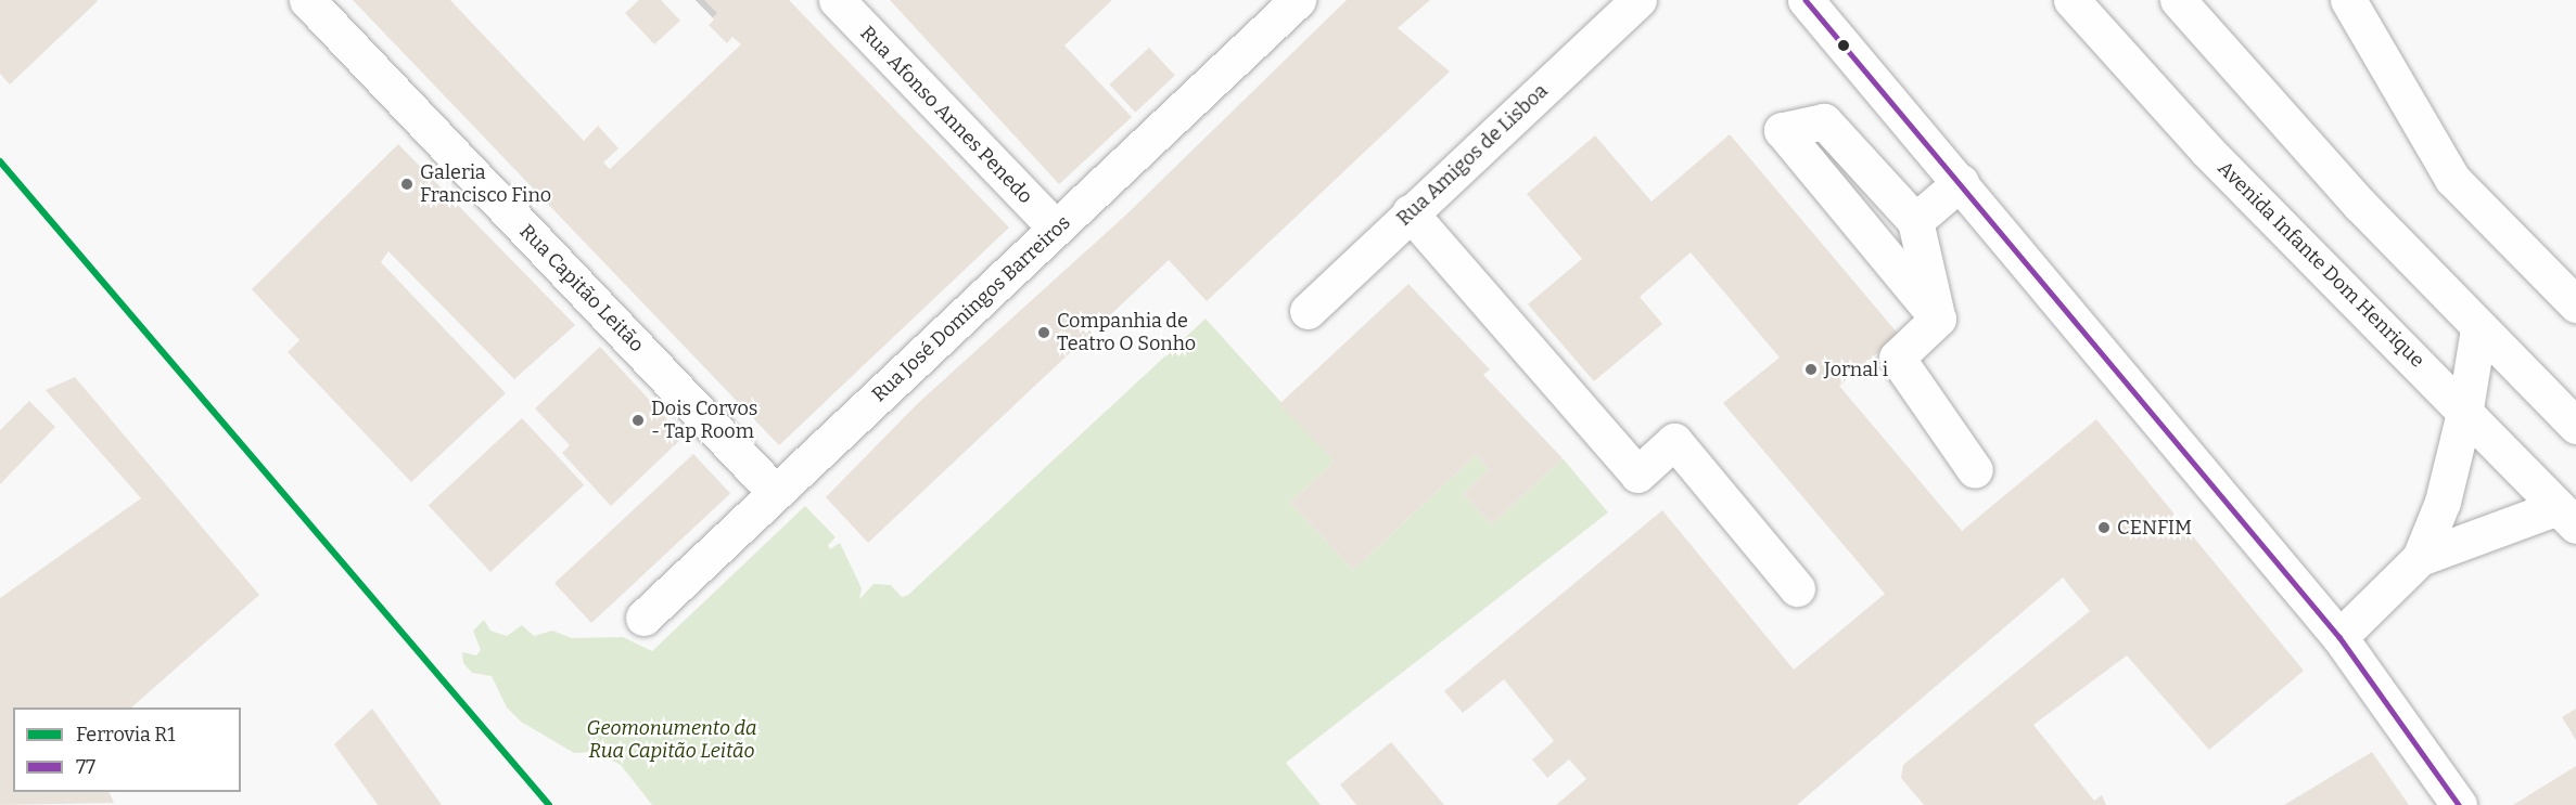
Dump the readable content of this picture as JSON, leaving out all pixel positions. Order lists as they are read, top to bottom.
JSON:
{
  "streets": {
    "street": [
      "Rua Afonso Annes Penedo",
      "Rua Amigos de Lisboa",
      "Avenida Infante Dom Henrique",
      "Rua Capitão Leitão",
      "Rua José Domingos Barreiros"
    ]
  },
  "crossings": [
    ["Rua Afonso Annes Penedo", "Rua José Domingos Barreiros"],
    ["Rua Capitão Leitão", "Rua José Domingos Barreiros"]
  ],
  "parks": ["Geomonumento da Rua Capitão Leitão"],
  "places": [
    "Galeria Francisco Fino",
    "Companhia de Teatro O Sonho",
    "Jornal i",
    "Dois Corvos - Tap Room",
    "CENFIM"
  ],
  "lines": ["transit line 77", "rail line R1"],
  "legend": ["Ferrovia R1", "77"]
}
